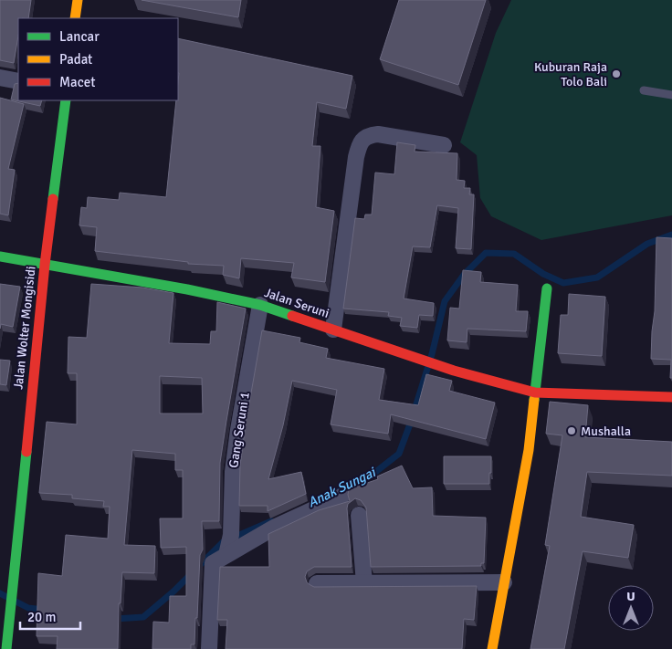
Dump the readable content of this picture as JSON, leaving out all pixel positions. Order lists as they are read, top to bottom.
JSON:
{
  "streets": {
    "street": ["Jalan Seruni", "Jalan Wolter Mongisidi", "Gang Seruni 1"]
  },
  "crossings": [
    ["Jalan Seruni", "Jalan Wolter Mongisidi"],
    ["Jalan Seruni", "Gang Seruni 1"]
  ],
  "water": ["Anak Sungai"],
  "places": ["Kuburan Raja Tolo Bali", "Mushalla"],
  "legend": ["Lancar", "Padat", "Macet"],
  "scale_bar": "20 m",
  "north": "top"
}
